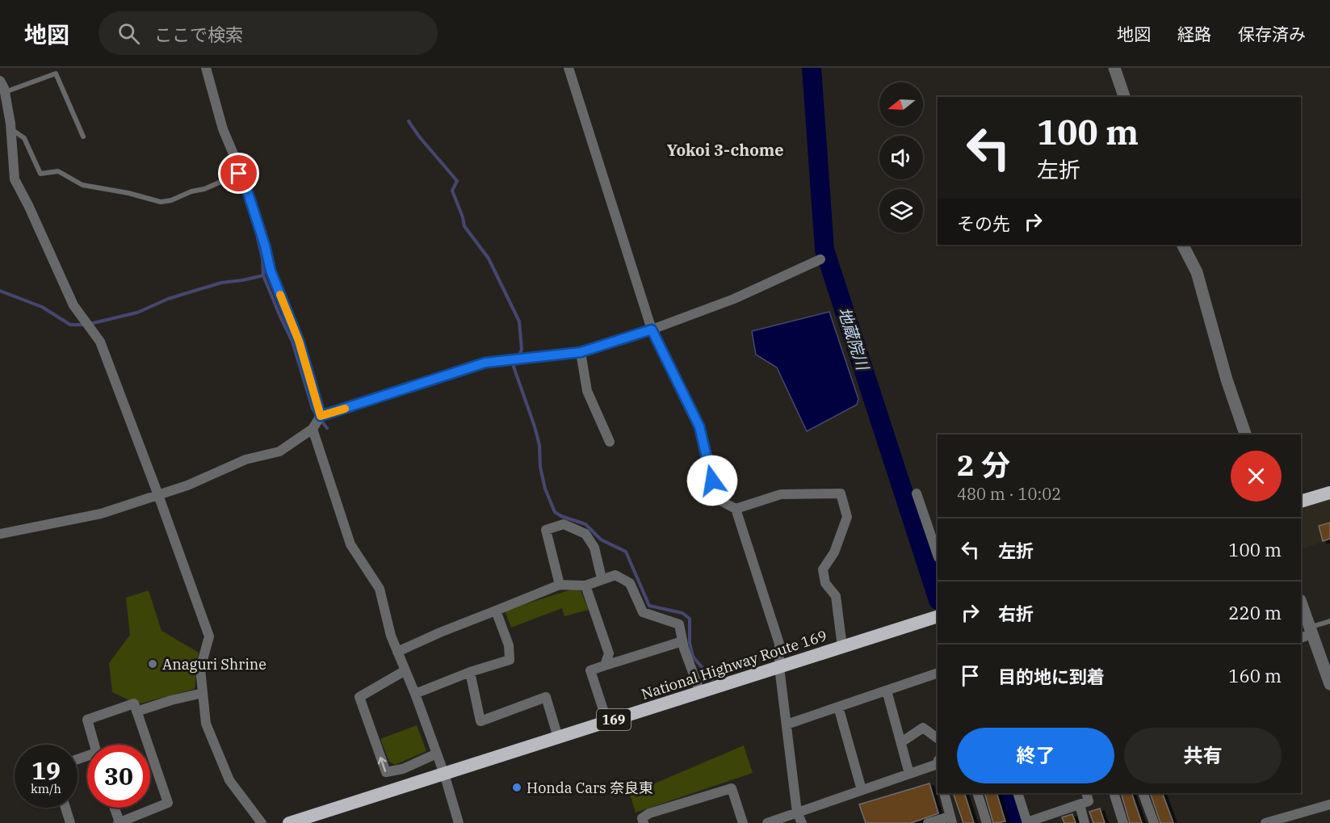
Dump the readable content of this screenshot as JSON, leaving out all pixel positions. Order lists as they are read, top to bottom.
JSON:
{
  "streets": {
    "highway": ["National Highway Route 169", "169"]
  },
  "districts": ["Yokoi 3-chome"],
  "water": ["地蔵院川"],
  "places": ["Anaguri Shrine", "Honda Cars 奈良東"],
  "north": "left",
  "page": {
    "header": "地図",
    "search": "ここで検索",
    "nav": ["地図", "経路", "保存済み"],
    "turn": ["100 m", "左折"],
    "then": "その先",
    "heading": ["2 分", "480 m · 10:02"],
    "list": [
      {
        "name": "左折",
        "value": "100 m"
      },
      {
        "name": "右折",
        "value": "220 m"
      },
      {
        "name": "目的地に到着",
        "value": "160 m"
      }
    ],
    "buttons": ["終了", "共有"],
    "speed": "19 km/h",
    "limit": "30"
  }
}
